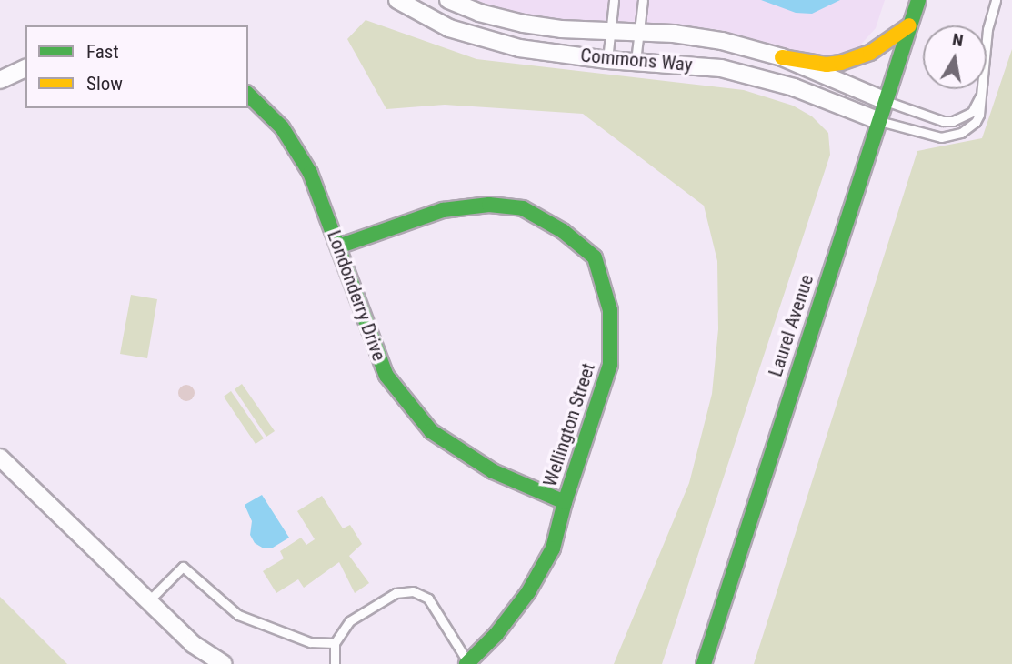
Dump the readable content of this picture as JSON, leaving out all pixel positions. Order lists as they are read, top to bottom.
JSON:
{
  "streets": {
    "street": [
      "Commons Way",
      "Londonderry Drive",
      "Laurel Avenue",
      "Wellington Street"
    ]
  },
  "crossings": [
    ["Commons Way", "Laurel Avenue"],
    ["Londonderry Drive", "Wellington Street"]
  ],
  "legend": ["Fast", "Slow"],
  "north": "top"
}
